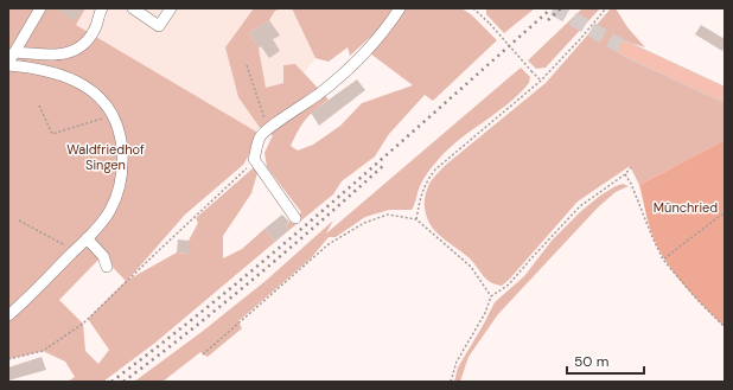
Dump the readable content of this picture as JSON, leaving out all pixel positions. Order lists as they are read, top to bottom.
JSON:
{
  "parks": ["Waldfriedhof Singen", "Münchried"],
  "scale_bar": "50 m"
}
